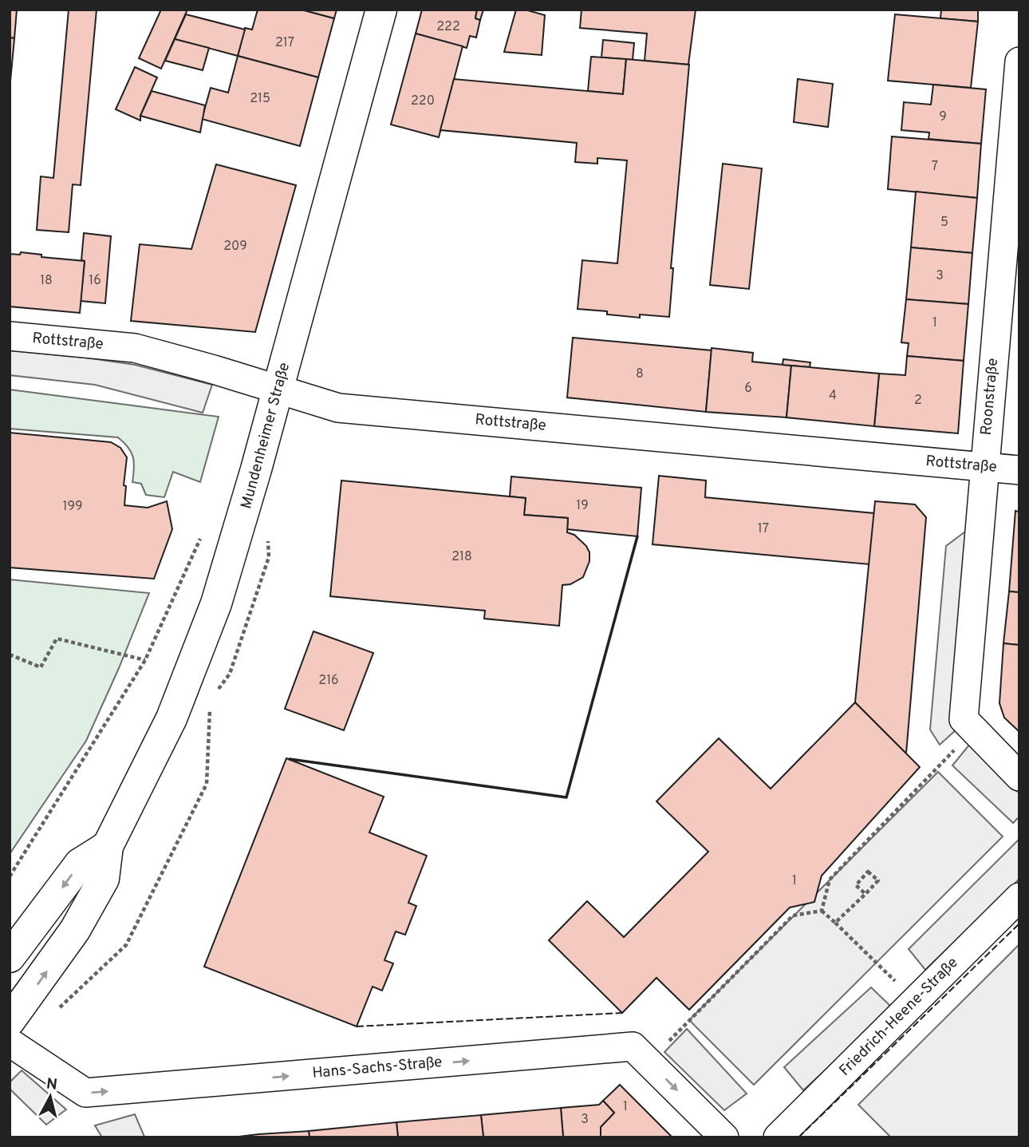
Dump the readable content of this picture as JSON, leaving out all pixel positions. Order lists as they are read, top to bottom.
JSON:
{
  "streets": {
    "street": [
      "Rottstraße",
      "Roonstraße",
      "Mundenheimer Straße",
      "Friedrich-Heene-Straße",
      "Hans-Sachs-Straße"
    ]
  },
  "crossings": [
    ["Rottstraße", "Roonstraße"],
    ["Rottstraße", "Mundenheimer Straße"]
  ],
  "one_way": ["Hans-Sachs-Straße"],
  "house_numbers": [
    "222",
    "217",
    "215",
    "220",
    "9",
    "7",
    "5",
    "209",
    "3",
    "18",
    "16",
    "1",
    "8",
    "6",
    "4",
    "2",
    "19",
    "199",
    "17",
    "218",
    "216",
    "1",
    "1",
    "3"
  ],
  "north": "top"
}
